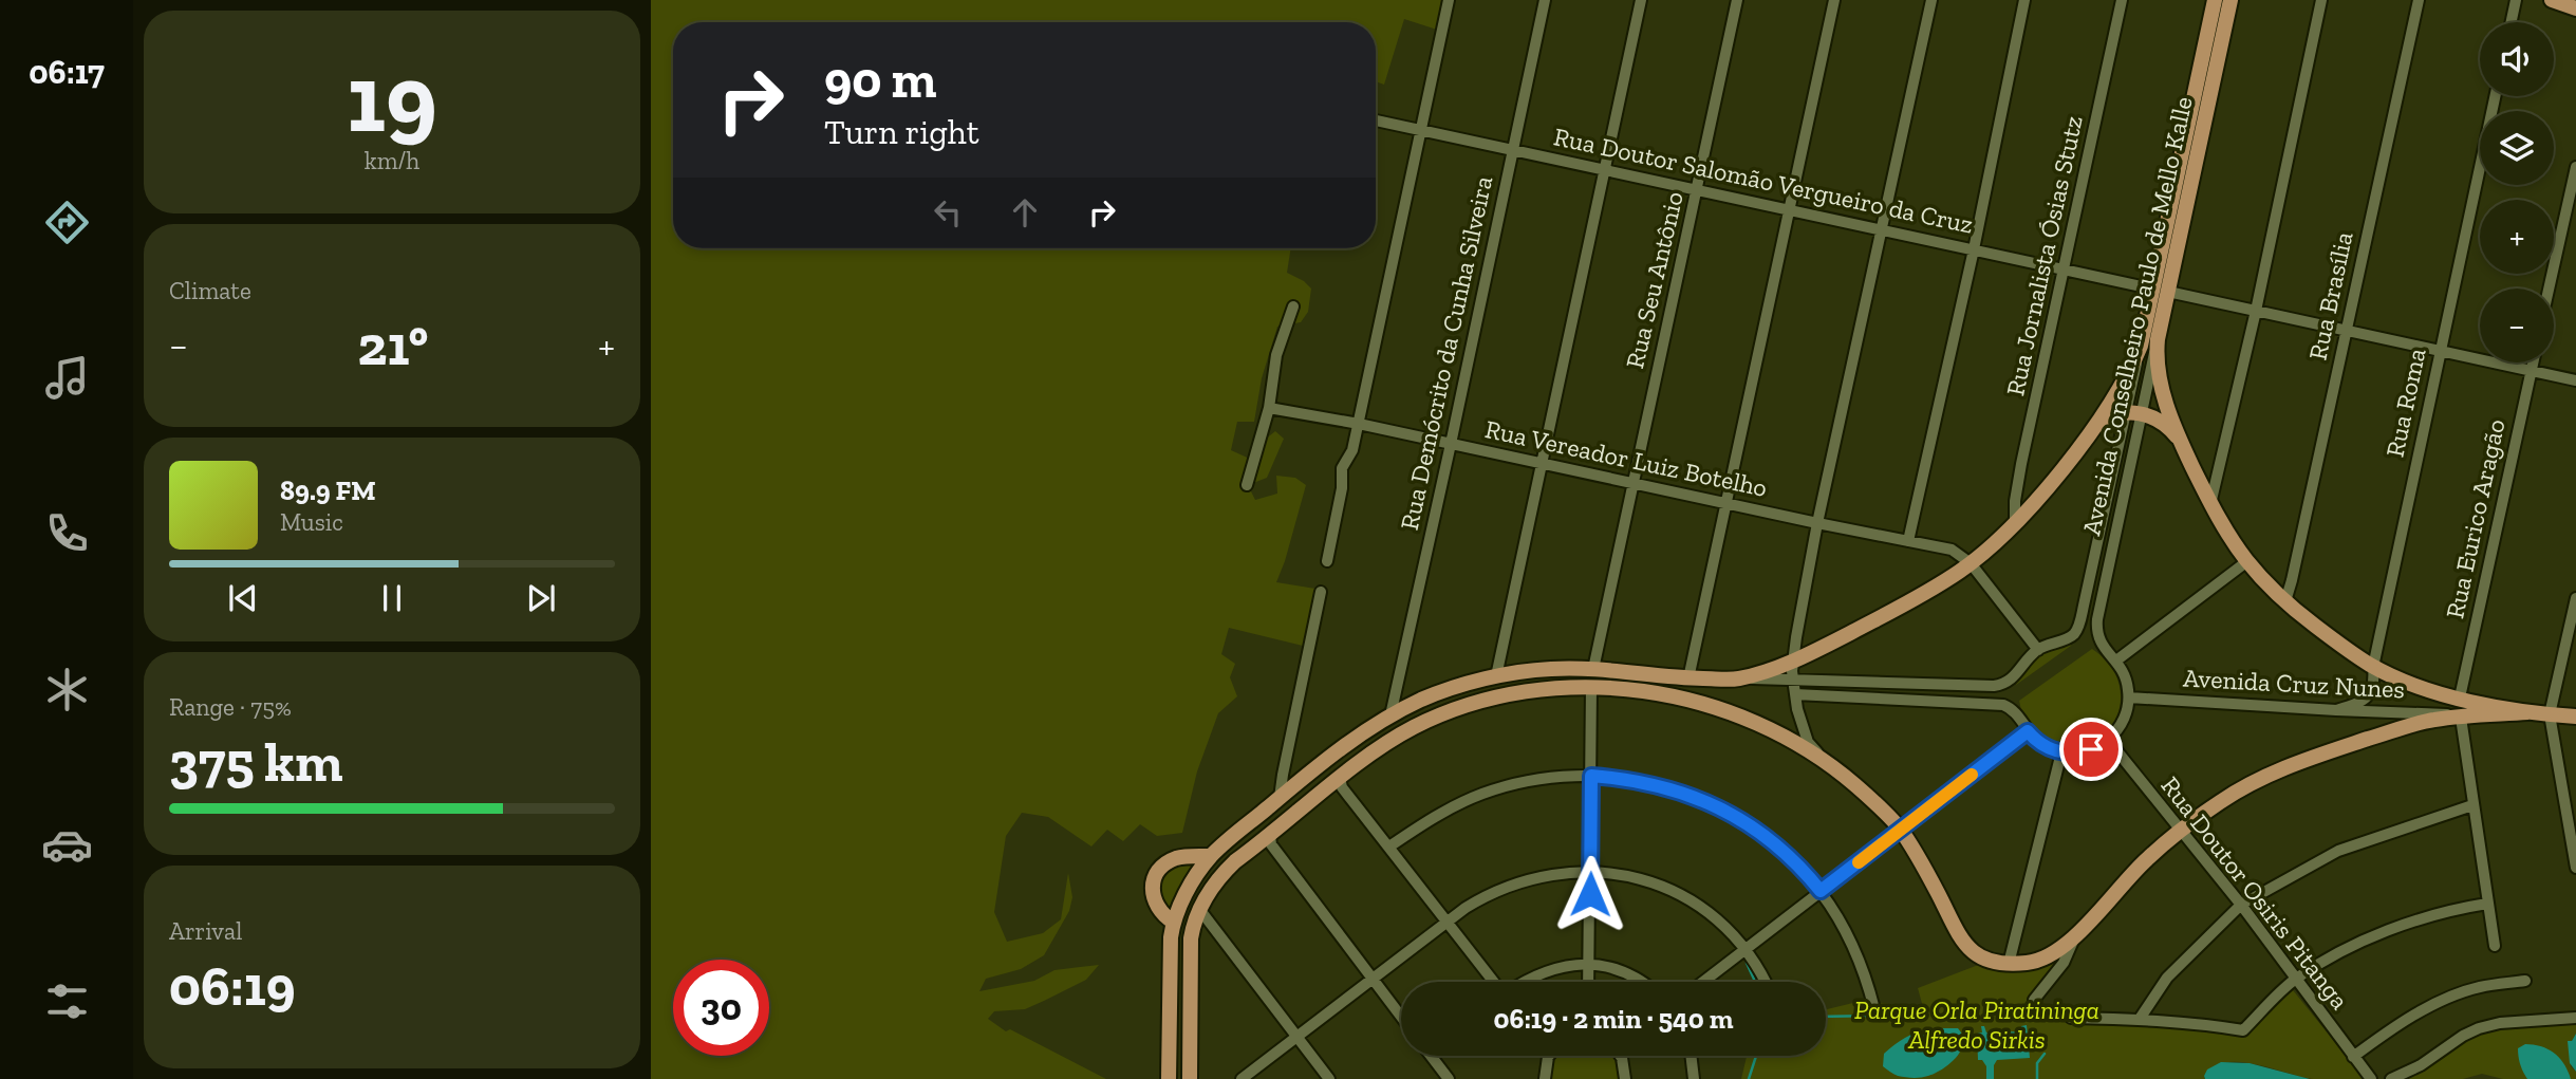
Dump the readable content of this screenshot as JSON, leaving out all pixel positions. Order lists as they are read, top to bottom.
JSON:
{
  "streets": {
    "main road": ["Avenida Conselheiro Paulo de Mello Kalle"],
    "street": [
      "Rua Doutor Salomão Vergueiro da Cruz",
      "Rua Jornalista Ósias Stutz",
      "Rua Seu Antônio",
      "Rua Brasília",
      "Rua Demócrito da Cunha Silveira",
      "Rua Roma",
      "Rua Vereador Luiz Botelho",
      "Rua Eurico Aragão",
      "Avenida Cruz Nunes",
      "Rua Doutor Osiris Pitanga"
    ]
  },
  "crossings": [
    ["Rua Doutor Salomão Vergueiro da Cruz", "Rua Jornalista Ósias Stutz"],
    ["Rua Doutor Salomão Vergueiro da Cruz", "Rua Seu Antônio"],
    ["Rua Doutor Salomão Vergueiro da Cruz", "Avenida Conselheiro Paulo de Mello Kalle"],
    ["Rua Doutor Salomão Vergueiro da Cruz", "Rua Demócrito da Cunha Silveira"],
    ["Rua Seu Antônio", "Rua Vereador Luiz Botelho"],
    ["Rua Demócrito da Cunha Silveira", "Rua Vereador Luiz Botelho"],
    ["Rua Roma", "Avenida Cruz Nunes"]
  ],
  "parks": ["Parque Orla Piratininga Alfredo Sirkis"],
  "page": {
    "tabs": "06:17",
    "tile": [
      ["19", "km/h"],
      "Climate",
      ["Range · 75%", "375 km"],
      ["Arrival", "06:19"]
    ],
    "map_buttons": ["+", "−"],
    "turn": ["90 m", "Turn right"],
    "heat": ["−", "21°", "+"],
    "song": ["89.9 FM", "Music"],
    "limit": "30",
    "trip": "06:19 · 2 min · 540 m"
  }
}
